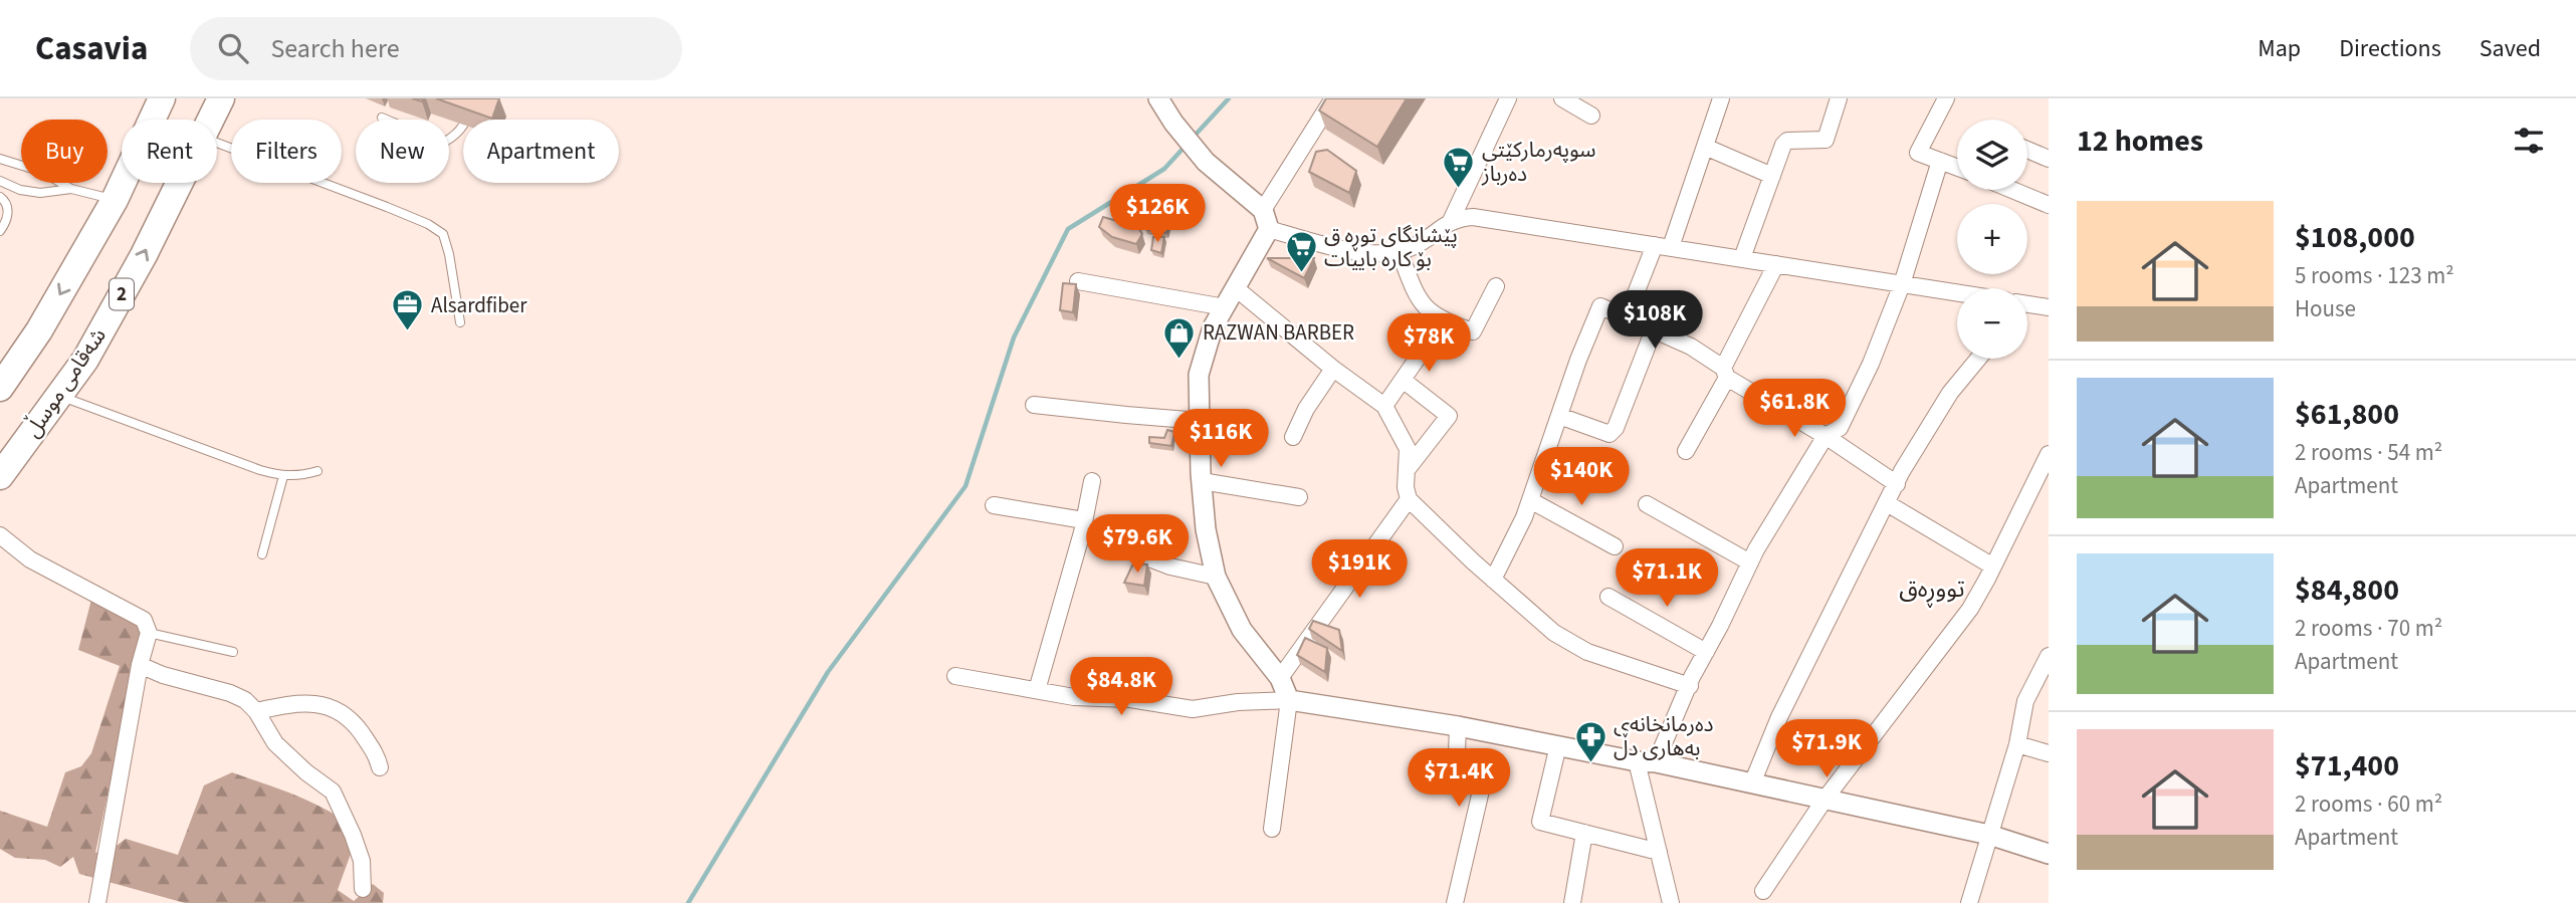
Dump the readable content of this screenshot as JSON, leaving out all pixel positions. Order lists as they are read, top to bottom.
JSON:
{
  "streets": {
    "highway": ["2", "شەقامی موسڵ"]
  },
  "districts": ["تووڕەق"],
  "places": {
    "supermarket": ["سوپەرمارکێتی دەرباز", "پێشانگای توڕه ق بۆ کاره باییات"],
    "office": ["Alsardfiber"],
    "shop": ["RAZWAN BARBER"],
    "pharmacy": ["دەرمانخانەی بەهاری دڵ"]
  },
  "page": {
    "header": "Casavia",
    "search": "Search here",
    "nav": ["Map", "Directions", "Saved"],
    "heading": "12 homes",
    "map_buttons": ["+", "−"],
    "chip": [
      "Buy",
      "Rent",
      "Filters",
      "New",
      "Apartment"
    ],
    "list": [
      {
        "name": "$108,000",
        "note": "5 rooms · 123 m² · House"
      },
      {
        "name": "$61,800",
        "note": "2 rooms · 54 m² · Apartment"
      },
      {
        "name": "$84,800",
        "note": "2 rooms · 70 m² · Apartment"
      },
      {
        "name": "$71,400",
        "note": "2 rooms · 60 m² · Apartment"
      }
    ],
    "price": [
      "$126K",
      "$108K",
      "$78K",
      "$61.8K",
      "$116K",
      "$140K",
      "$79.6K",
      "$191K",
      "$71.1K",
      "$84.8K",
      "$71.9K",
      "$71.4K"
    ]
  }
}
